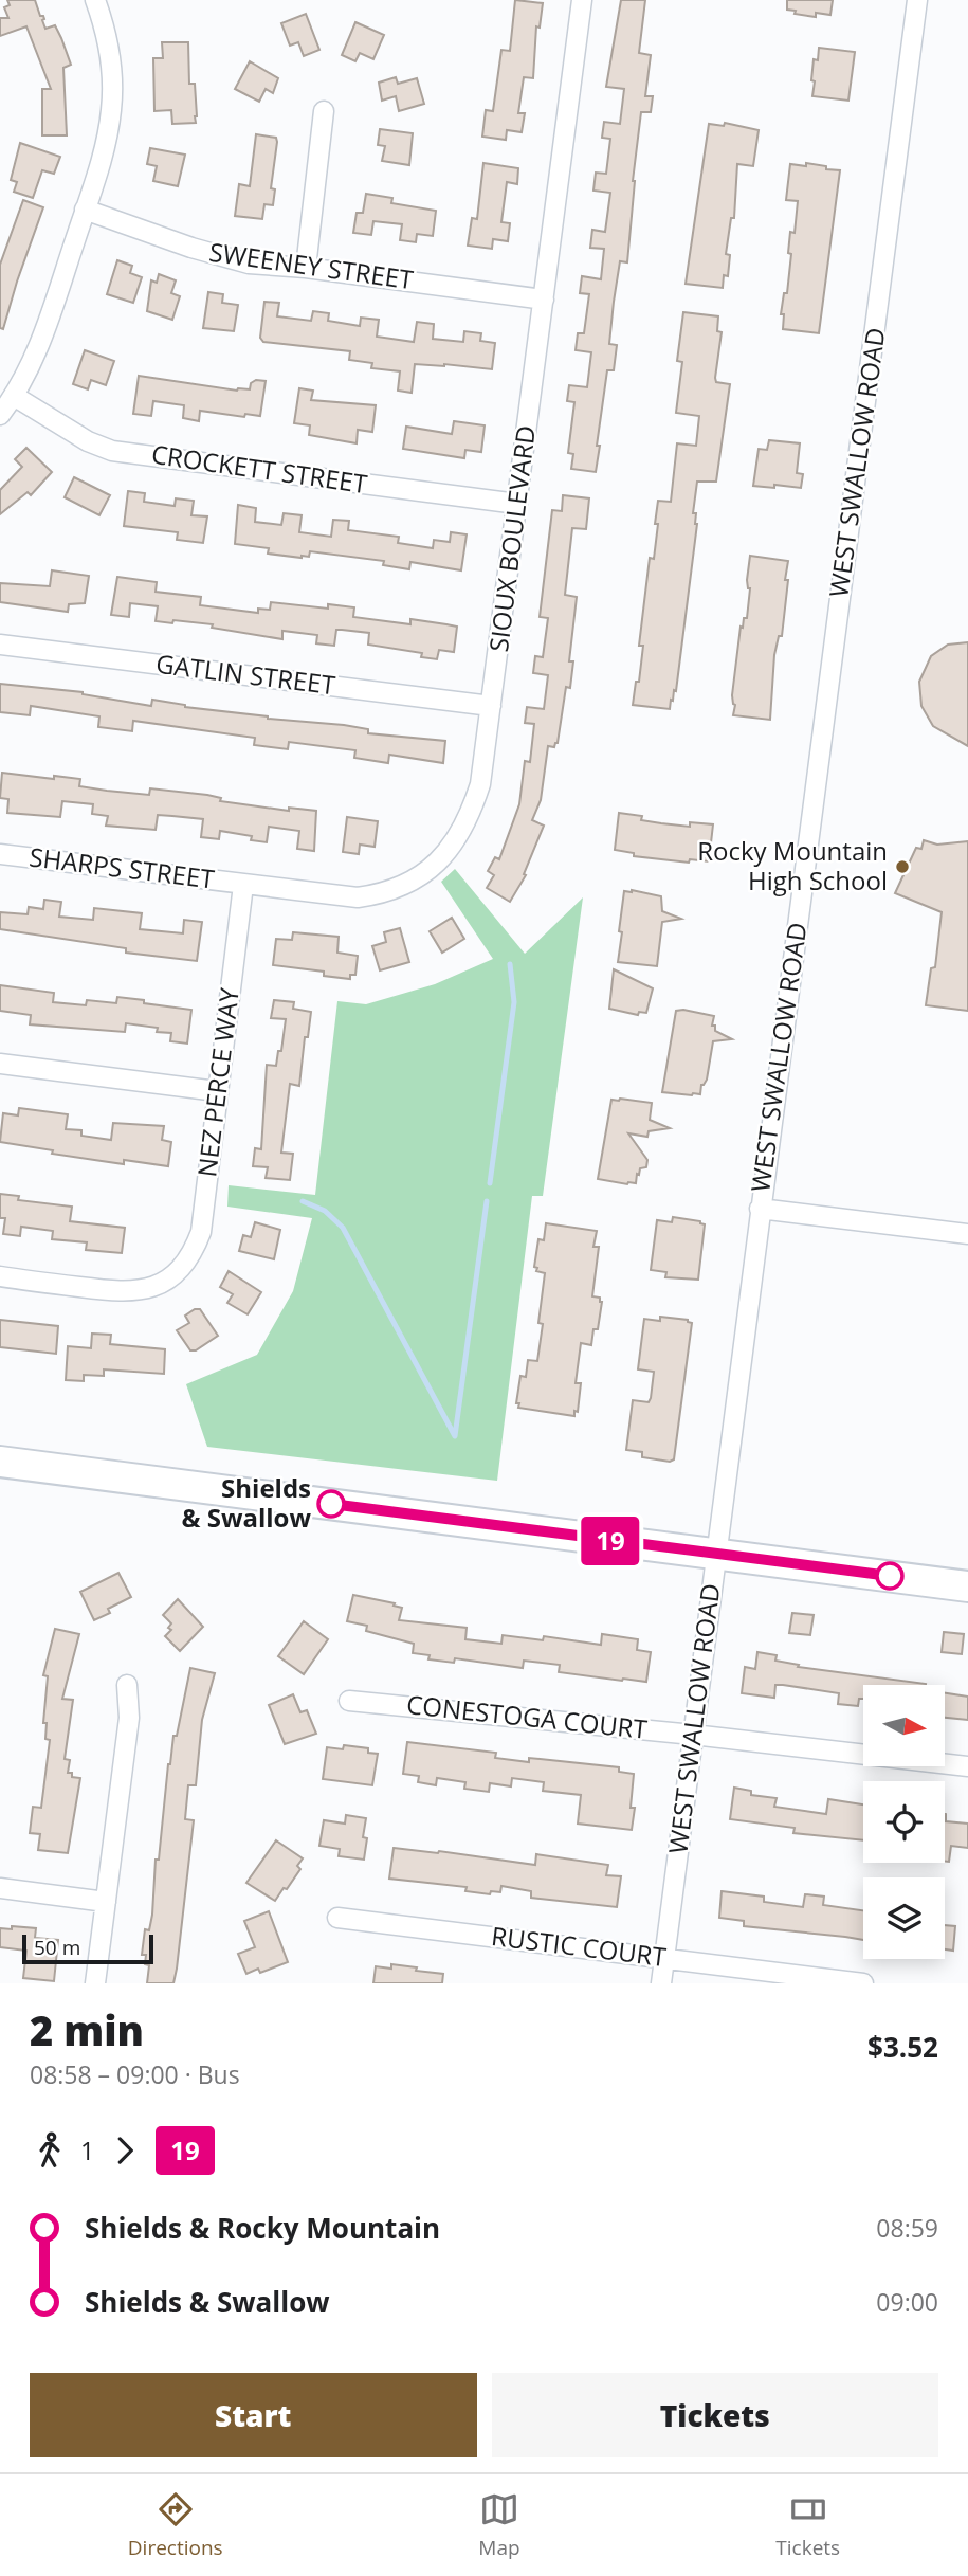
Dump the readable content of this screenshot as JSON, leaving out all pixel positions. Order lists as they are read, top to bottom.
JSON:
{
  "streets": {
    "street": [
      "SWEENEY STREET",
      "WEST SWALLOW ROAD",
      "CROCKETT STREET",
      "SIOUX BOULEVARD",
      "GATLIN STREET",
      "SHARPS STREET",
      "NEZ PERCE WAY",
      "CONESTOGA COURT",
      "RUSTIC COURT"
    ]
  },
  "crossings": [
    ["SWEENEY STREET", "SIOUX BOULEVARD"],
    ["WEST SWALLOW ROAD", "CONESTOGA COURT"],
    ["WEST SWALLOW ROAD", "RUSTIC COURT"],
    ["CROCKETT STREET", "SIOUX BOULEVARD"],
    ["SIOUX BOULEVARD", "GATLIN STREET"],
    ["SIOUX BOULEVARD", "SHARPS STREET"],
    ["SIOUX BOULEVARD", "NEZ PERCE WAY"],
    ["SHARPS STREET", "NEZ PERCE WAY"]
  ],
  "places": ["Rocky Mountain High School", "Shields & Swallow"],
  "lines": ["bus line 19"],
  "scale_bar": "50 m",
  "north": "right",
  "page": {
    "on_map": "19",
    "scale": "50 m",
    "heading": ["2 min", "08:58 – 09:00 · Bus", "$3.52"],
    "legs": ["1", "19"],
    "list": [
      {
        "name": "Shields & Rocky Mountain",
        "value": "08:59"
      },
      {
        "name": "Shields & Swallow",
        "value": "09:00"
      }
    ],
    "buttons": ["Start", "Tickets"],
    "tabs": ["Directions", "Map", "Tickets"]
  }
}
